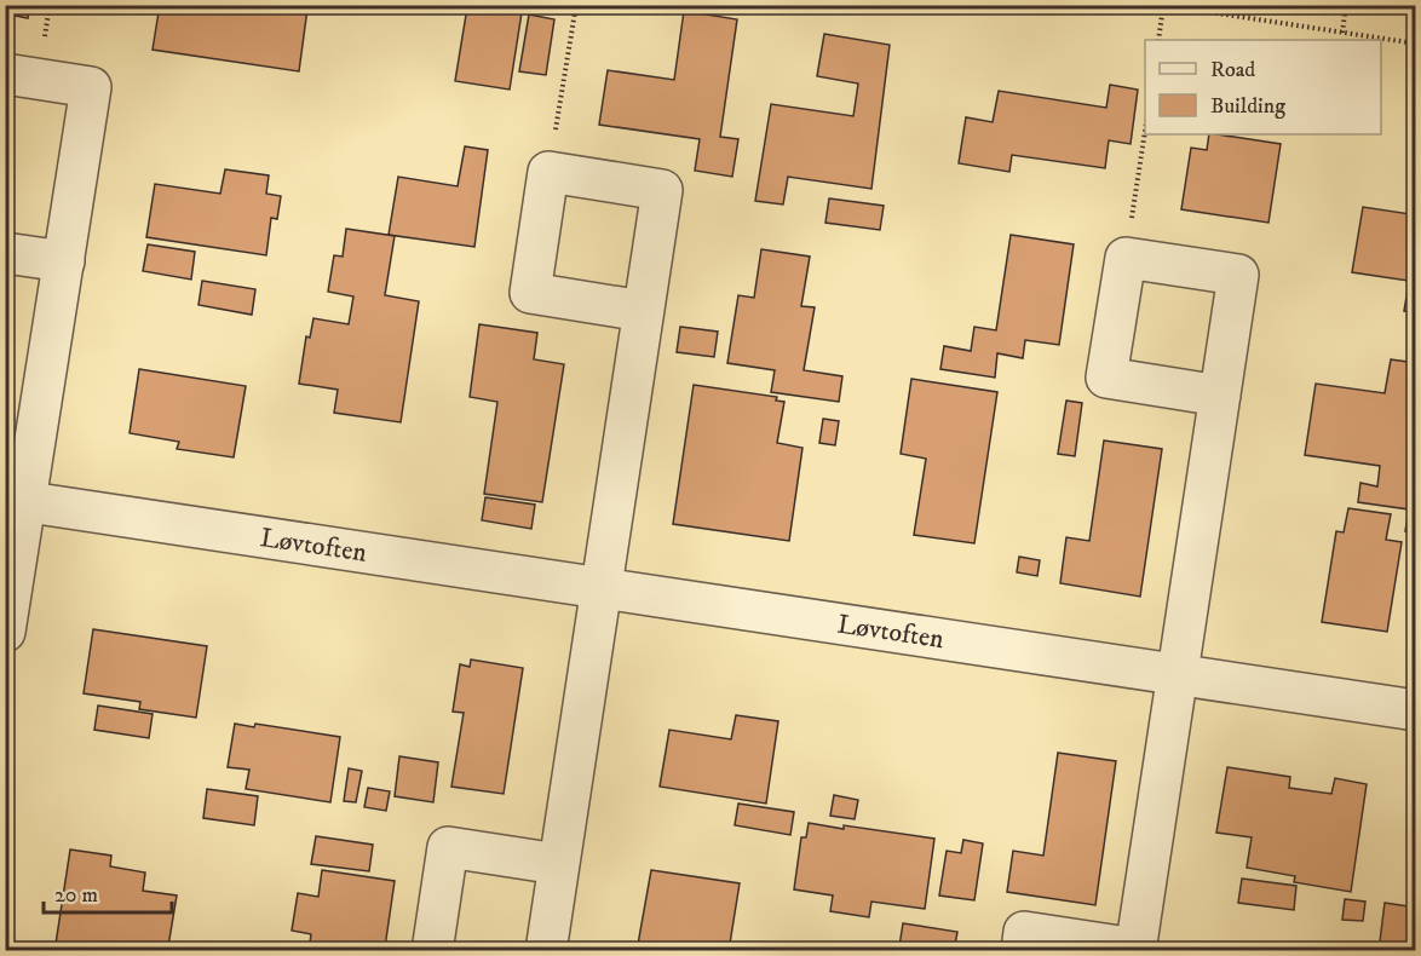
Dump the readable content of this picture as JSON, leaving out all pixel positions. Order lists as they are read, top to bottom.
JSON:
{
  "streets": {
    "street": ["Løvtoften"]
  },
  "legend": ["Road", "Building"],
  "scale_bar": "20 m"
}
